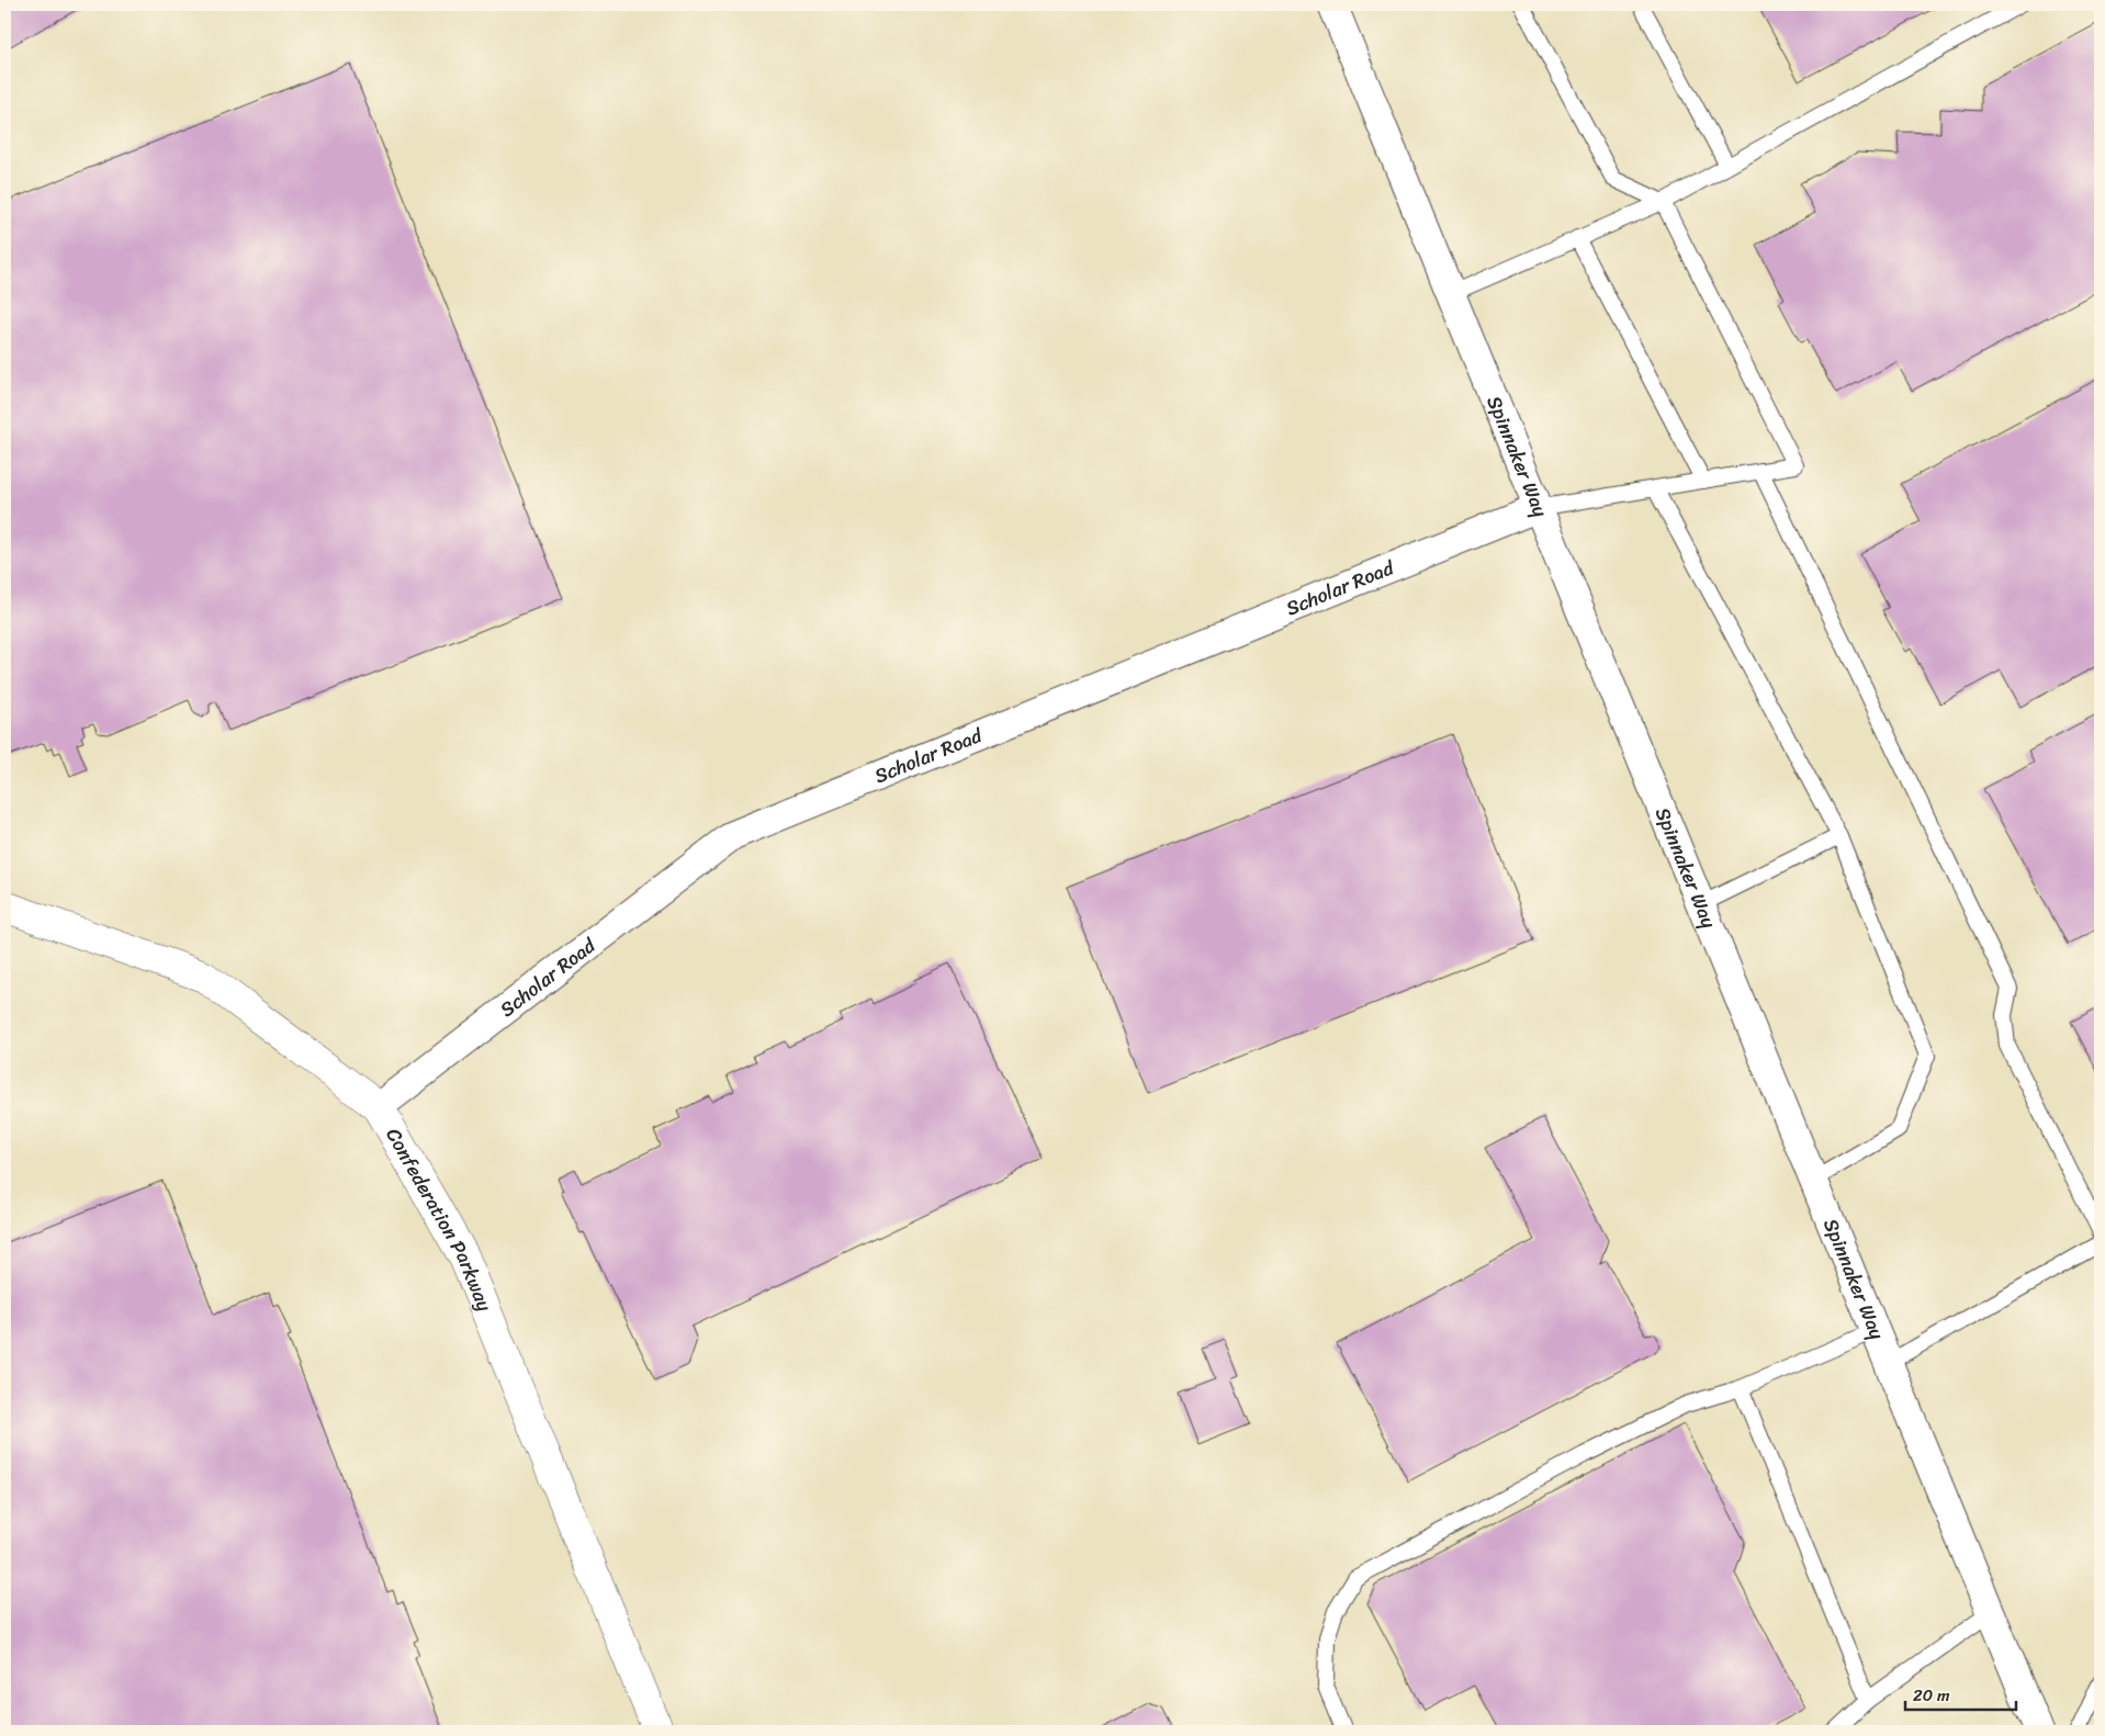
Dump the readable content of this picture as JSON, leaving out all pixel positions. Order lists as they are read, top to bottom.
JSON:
{
  "streets": {
    "street": ["Spinnaker Way", "Scholar Road", "Confederation Parkway"]
  },
  "crossings": [
    ["Spinnaker Way", "Scholar Road"],
    ["Scholar Road", "Confederation Parkway"]
  ],
  "scale_bar": "20 m"
}
